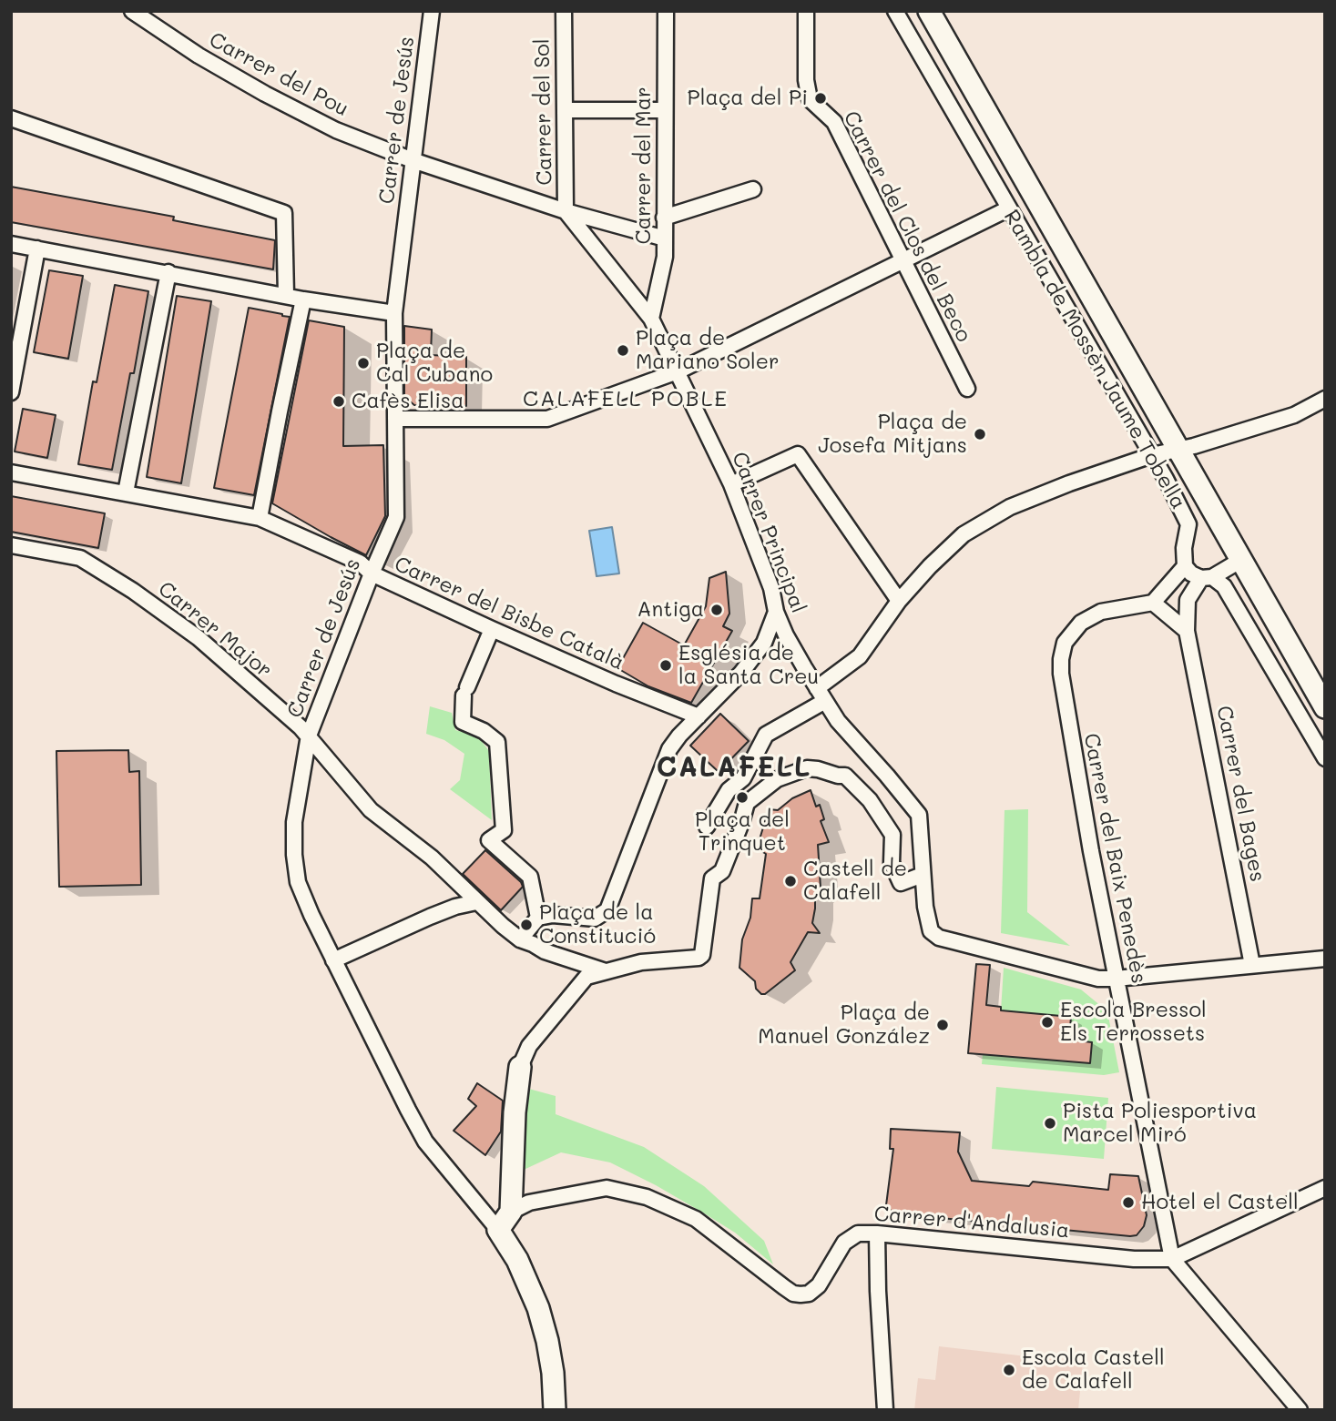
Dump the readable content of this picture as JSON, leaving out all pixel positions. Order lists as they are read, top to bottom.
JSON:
{
  "streets": {
    "street": [
      "Carrer del Pou",
      "Carrer del Sol",
      "Carrer de Jesús",
      "Carrer del Mar",
      "Carrer del Clos del Beco",
      "Rambla de Mossèn Jaume Tobella",
      "Carrer Principal",
      "Carrer del Bisbe Català",
      "Carrer Major",
      "Carrer del Bages",
      "Carrer del Baix Penedès",
      "Carrer d'Andalusia"
    ]
  },
  "crossings": [
    ["Carrer del Pou", "Carrer del Sol"],
    ["Carrer del Pou", "Carrer de Jesús"],
    ["Carrer del Pou", "Carrer del Mar"],
    ["Carrer del Pou", "Carrer Principal"],
    ["Carrer del Sol", "Carrer Principal"],
    ["Carrer de Jesús", "Carrer del Bisbe Català"],
    ["Carrer de Jesús", "Carrer Major"],
    ["Carrer del Mar", "Carrer Principal"],
    ["Carrer Principal", "Carrer del Bages"],
    ["Carrer Principal", "Carrer del Baix Penedès"],
    ["Carrer del Baix Penedès", "Carrer d'Andalusia"]
  ],
  "districts": ["CALAFELL POBLE", "CALAFELL"],
  "places": [
    "Plaça del Pi",
    "Plaça de Mariano Soler",
    "Plaça de Cal Cubano",
    "Cafès Elisa",
    "Plaça de Josefa Mitjans",
    "Antiga",
    "Església de la Santa Creu",
    "Plaça del Trinquet",
    "Castell de Calafell",
    "Plaça de la Constitució",
    "Escola Bressol Els Terrossets",
    "Plaça de Manuel González",
    "Pista Poliesportiva Marcel Miró",
    "Hotel el Castell",
    "Escola Castell de Calafell"
  ]
}
